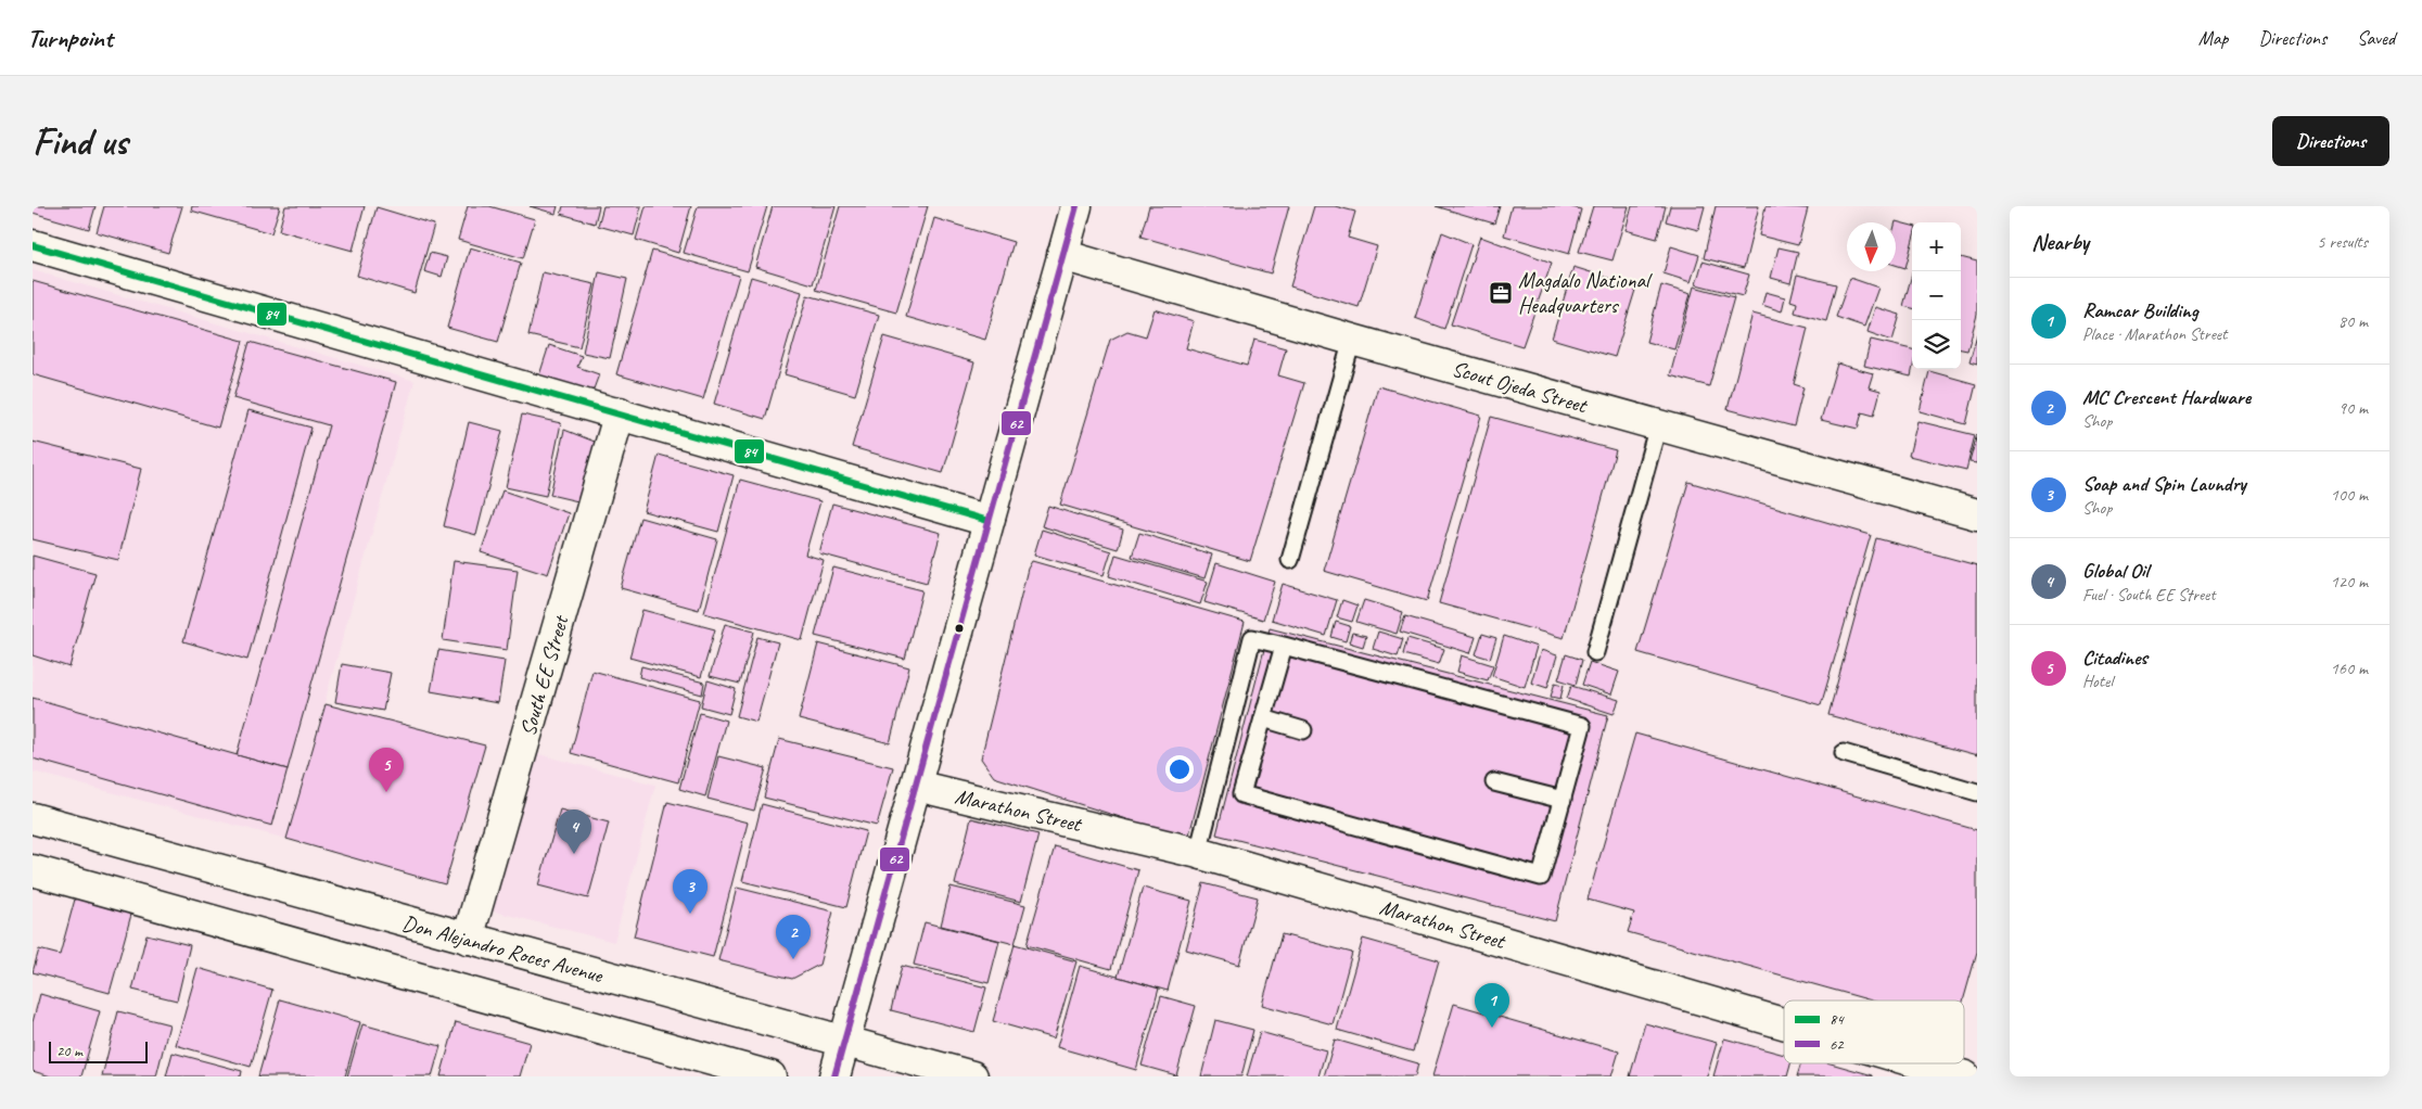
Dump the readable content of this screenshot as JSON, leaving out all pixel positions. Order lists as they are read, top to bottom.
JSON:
{
  "streets": {
    "street": [
      "Scout Ojeda Street",
      "South EE Street",
      "Marathon Street",
      "Don Alejandro Roces Avenue"
    ]
  },
  "crossings": [
    ["South EE Street", "Don Alejandro Roces Avenue"]
  ],
  "places": {
    "office": ["Magdalo National Headquarters"]
  },
  "lines": ["transit line 62", "transit line 84"],
  "legend": ["84", "62"],
  "scale_bar": "20 m",
  "north": "bottom",
  "page": {
    "header": "Turnpoint",
    "nav": ["Map", "Directions", "Saved"],
    "buttons": "Directions",
    "title": "Find us",
    "heading": ["Nearby", "5 results"],
    "map_buttons": ["+", "−"],
    "list": [
      {
        "mark": "1",
        "name": "Ramcar Building",
        "note": "Place · Marathon Street",
        "value": "80 m"
      },
      {
        "mark": "2",
        "name": "MC Crescent Hardware",
        "note": "Shop",
        "value": "90 m"
      },
      {
        "mark": "3",
        "name": "Soap and Spin Laundry",
        "note": "Shop",
        "value": "100 m"
      },
      {
        "mark": "4",
        "name": "Global Oil",
        "note": "Fuel · South EE Street",
        "value": "120 m"
      },
      {
        "mark": "5",
        "name": "Citadines",
        "note": "Hotel",
        "value": "160 m"
      }
    ],
    "pins": [
      "5",
      "4",
      "3",
      "2",
      "1"
    ],
    "scale": "20 m"
  }
}
